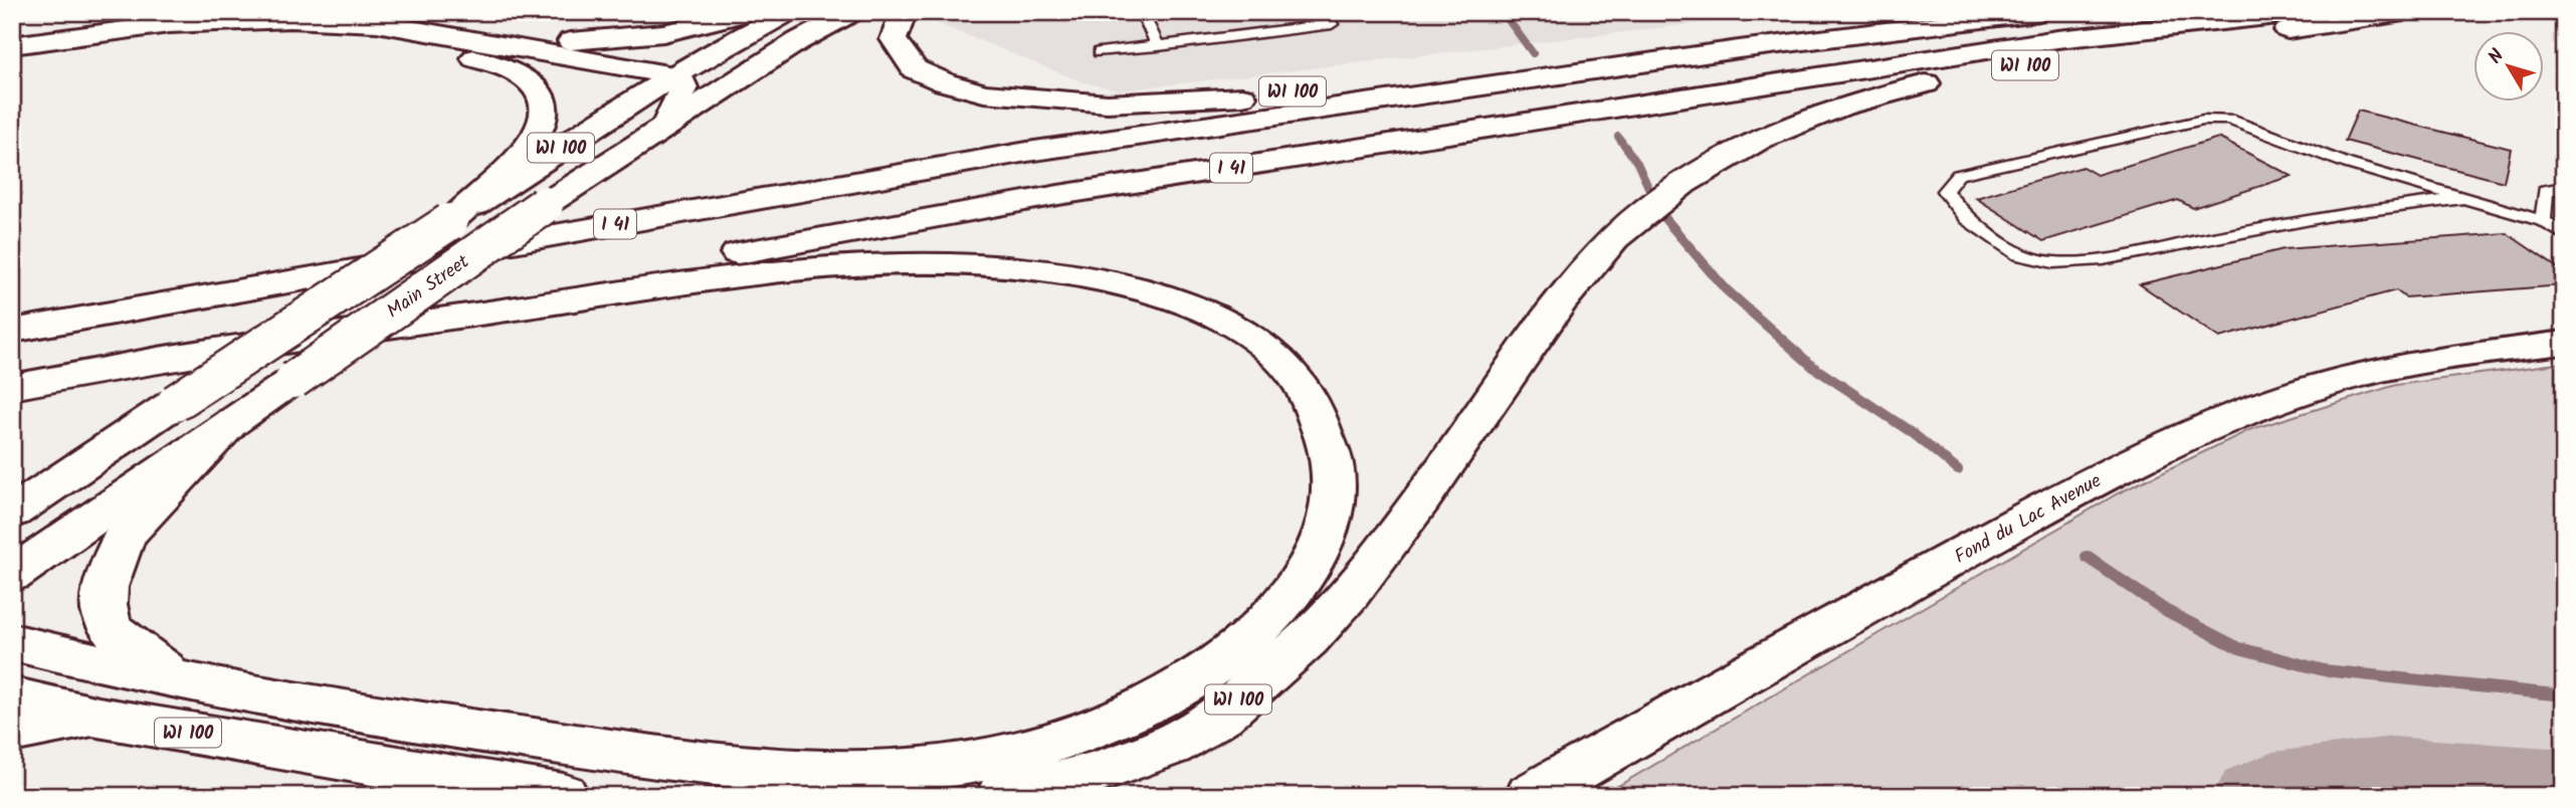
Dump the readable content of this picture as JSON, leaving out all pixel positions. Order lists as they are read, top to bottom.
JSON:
{
  "streets": {
    "main road": [
      "WI 100",
      "I 41",
      "Main Street",
      "Fond du Lac Avenue"
    ]
  },
  "crossings": [
    ["WI 100", "I 41"]
  ],
  "north": "top left"
}
